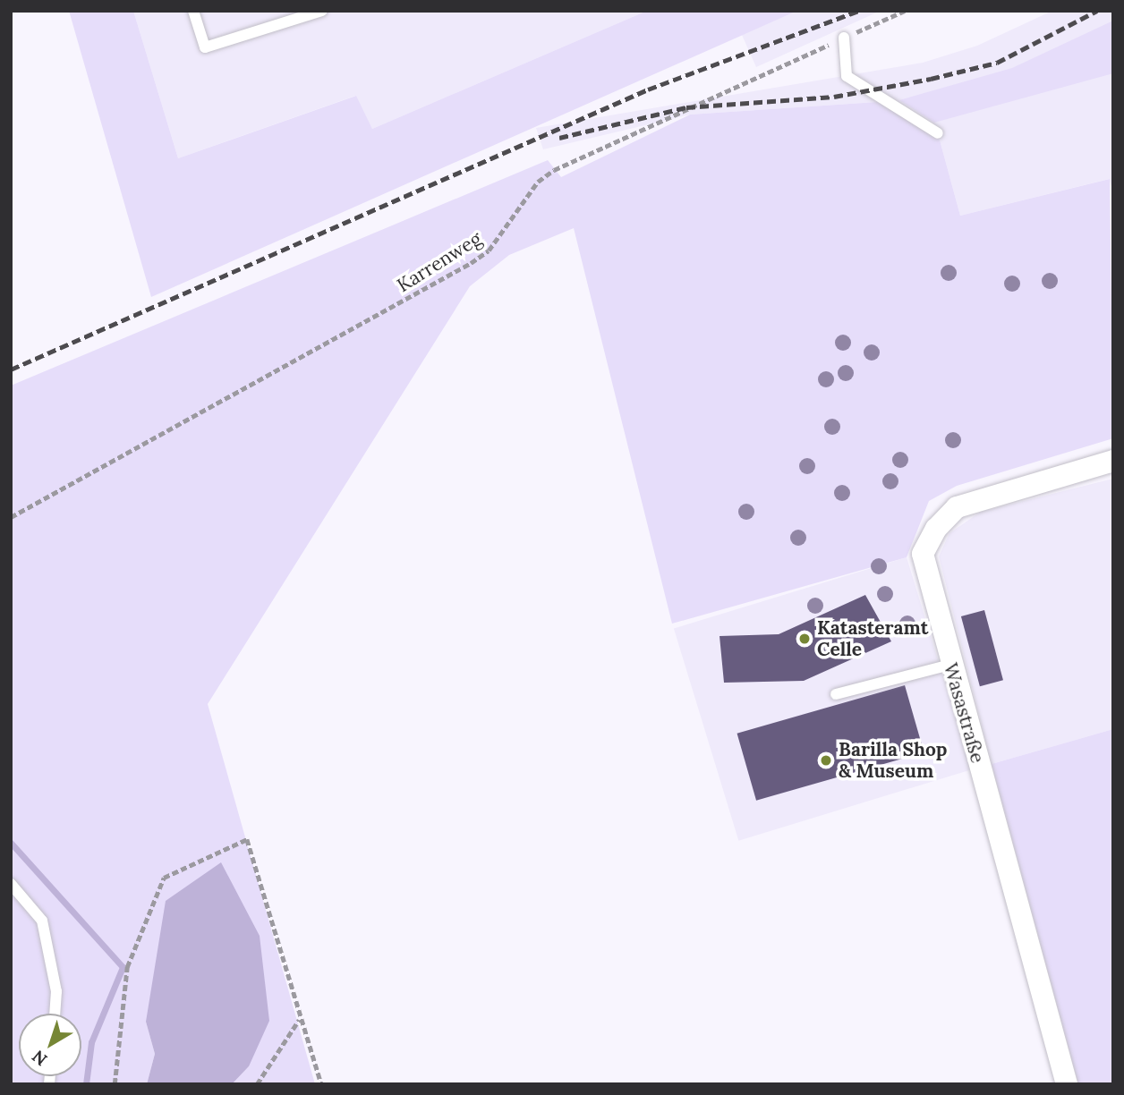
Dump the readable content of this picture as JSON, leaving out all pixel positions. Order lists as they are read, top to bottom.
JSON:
{
  "streets": {
    "street": ["Wasastraße"],
    "path": ["Karrenweg"]
  },
  "places": ["Katasteramt Celle", "Barilla Shop & Museum"],
  "north": "bottom left"
}
